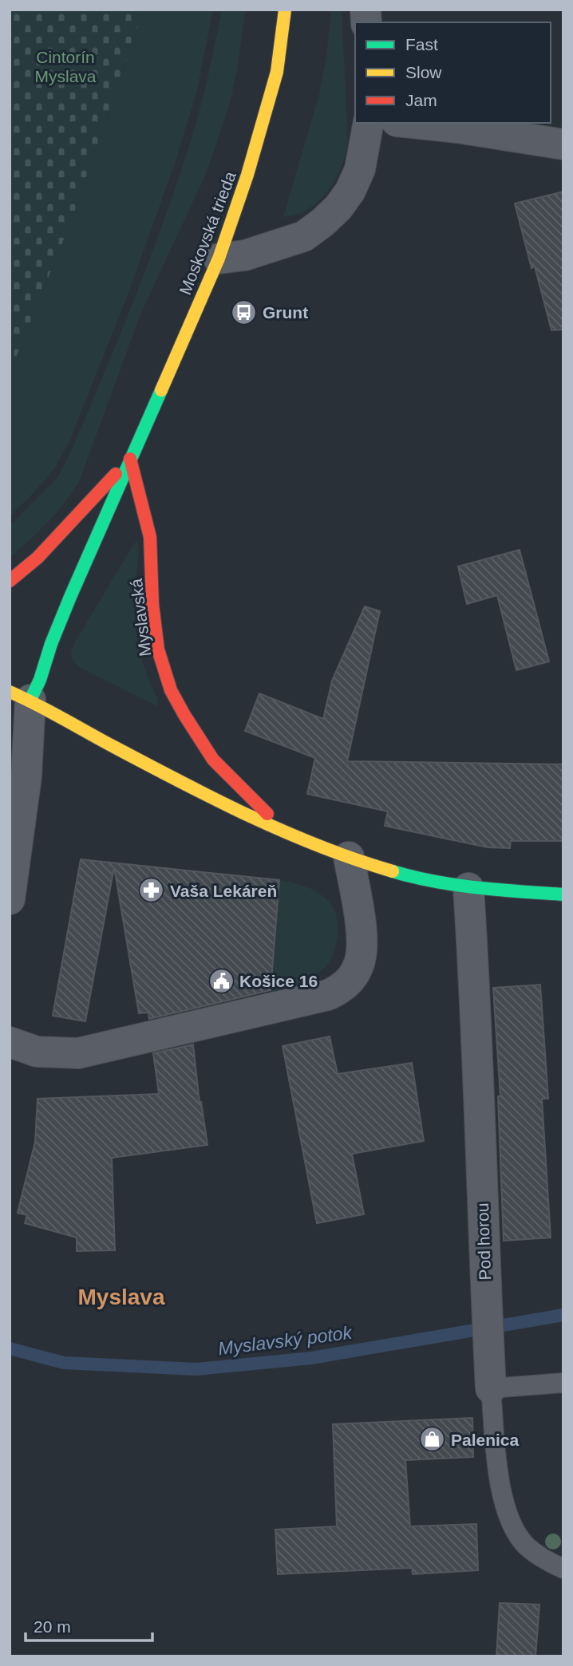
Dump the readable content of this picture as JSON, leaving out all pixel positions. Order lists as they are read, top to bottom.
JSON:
{
  "streets": {
    "street": ["Moskovská trieda", "Myslavská", "Pod horou"]
  },
  "crossings": [
    ["Moskovská trieda", "Myslavská"],
    ["Myslavská", "Pod horou"]
  ],
  "districts": ["Myslava"],
  "water": ["Myslavský potok"],
  "parks": ["Cintorín Myslava"],
  "places": {
    "bus stop": ["Grunt"],
    "pharmacy": ["Vaša Lekáreň"],
    "public building": ["Košice 16"],
    "shop": ["Palenica"]
  },
  "legend": ["Fast", "Slow", "Jam"],
  "scale_bar": "20 m"
}
